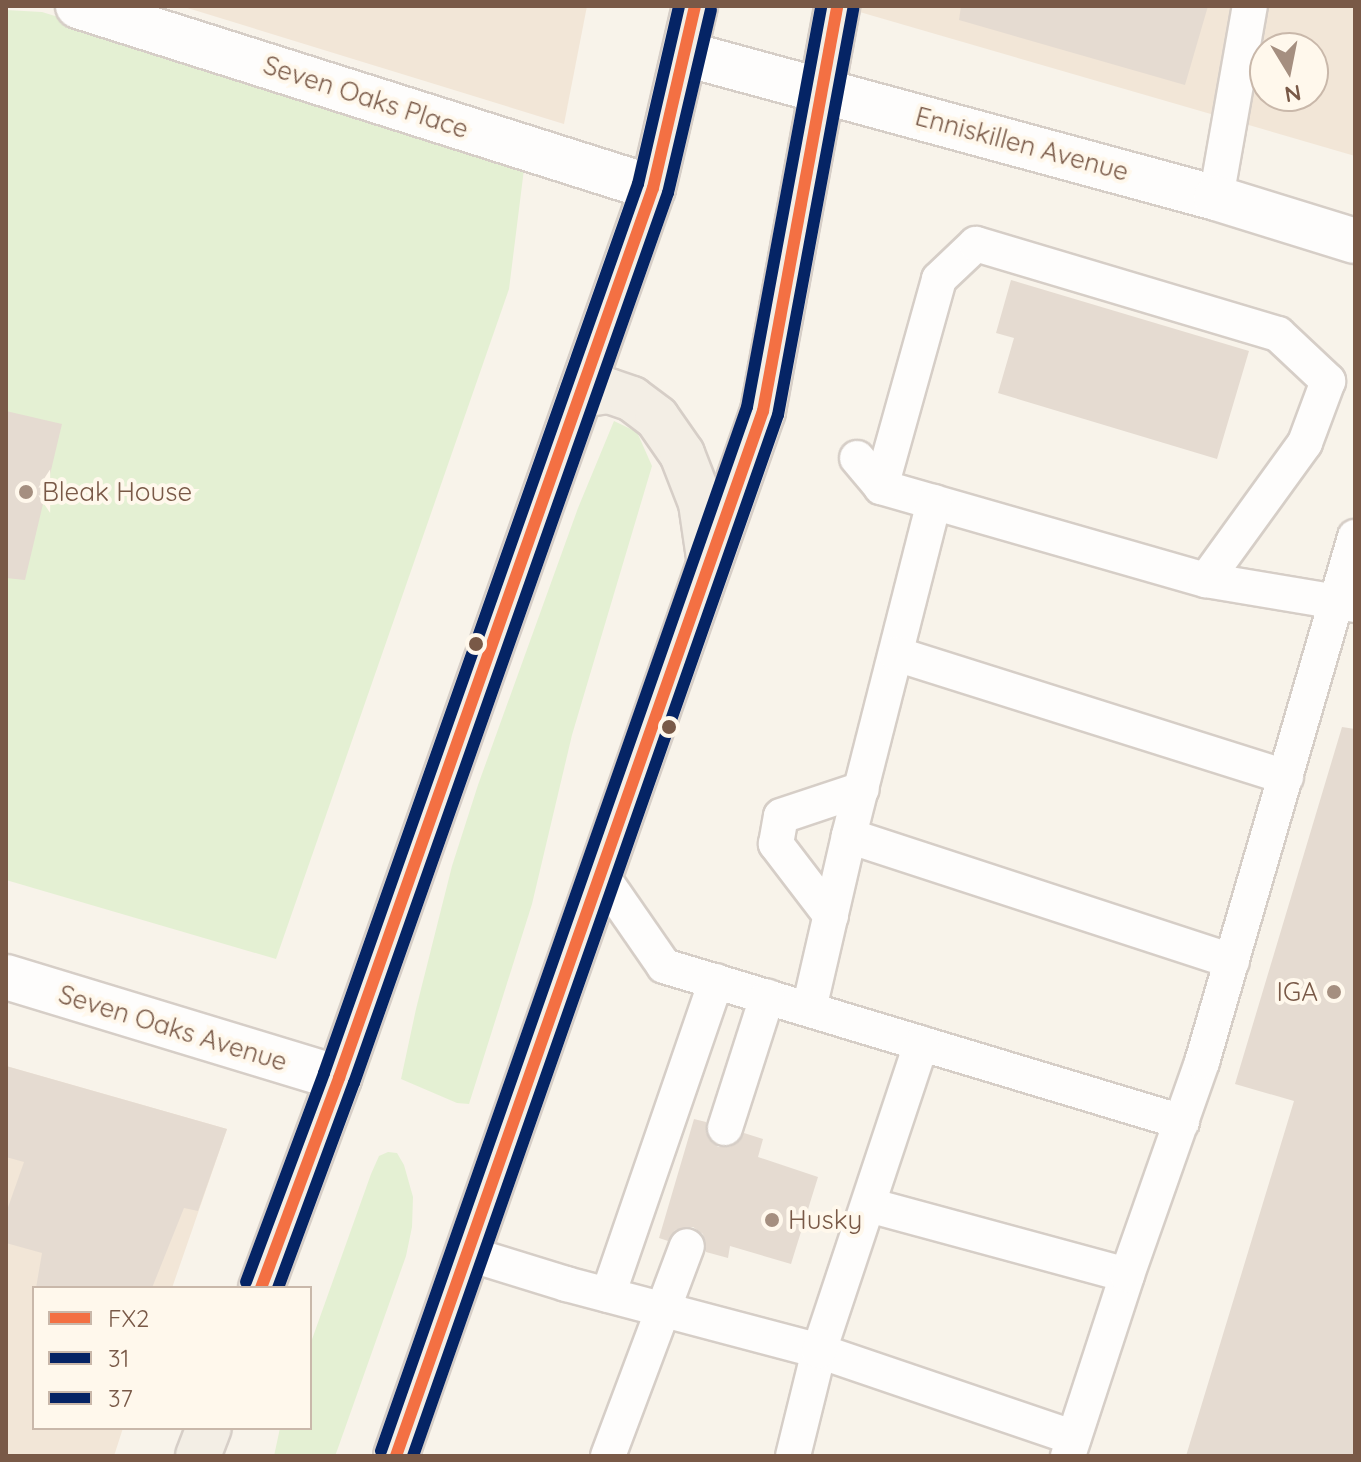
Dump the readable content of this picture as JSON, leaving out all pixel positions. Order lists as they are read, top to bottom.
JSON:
{
  "streets": {
    "street": ["Seven Oaks Place", "Enniskillen Avenue", "Seven Oaks Avenue"]
  },
  "places": ["Bleak House", "IGA", "Husky"],
  "lines": ["transit line FX2", "transit line 37", "transit line 31"],
  "legend": ["FX2", "31", "37"],
  "north": "bottom"
}
